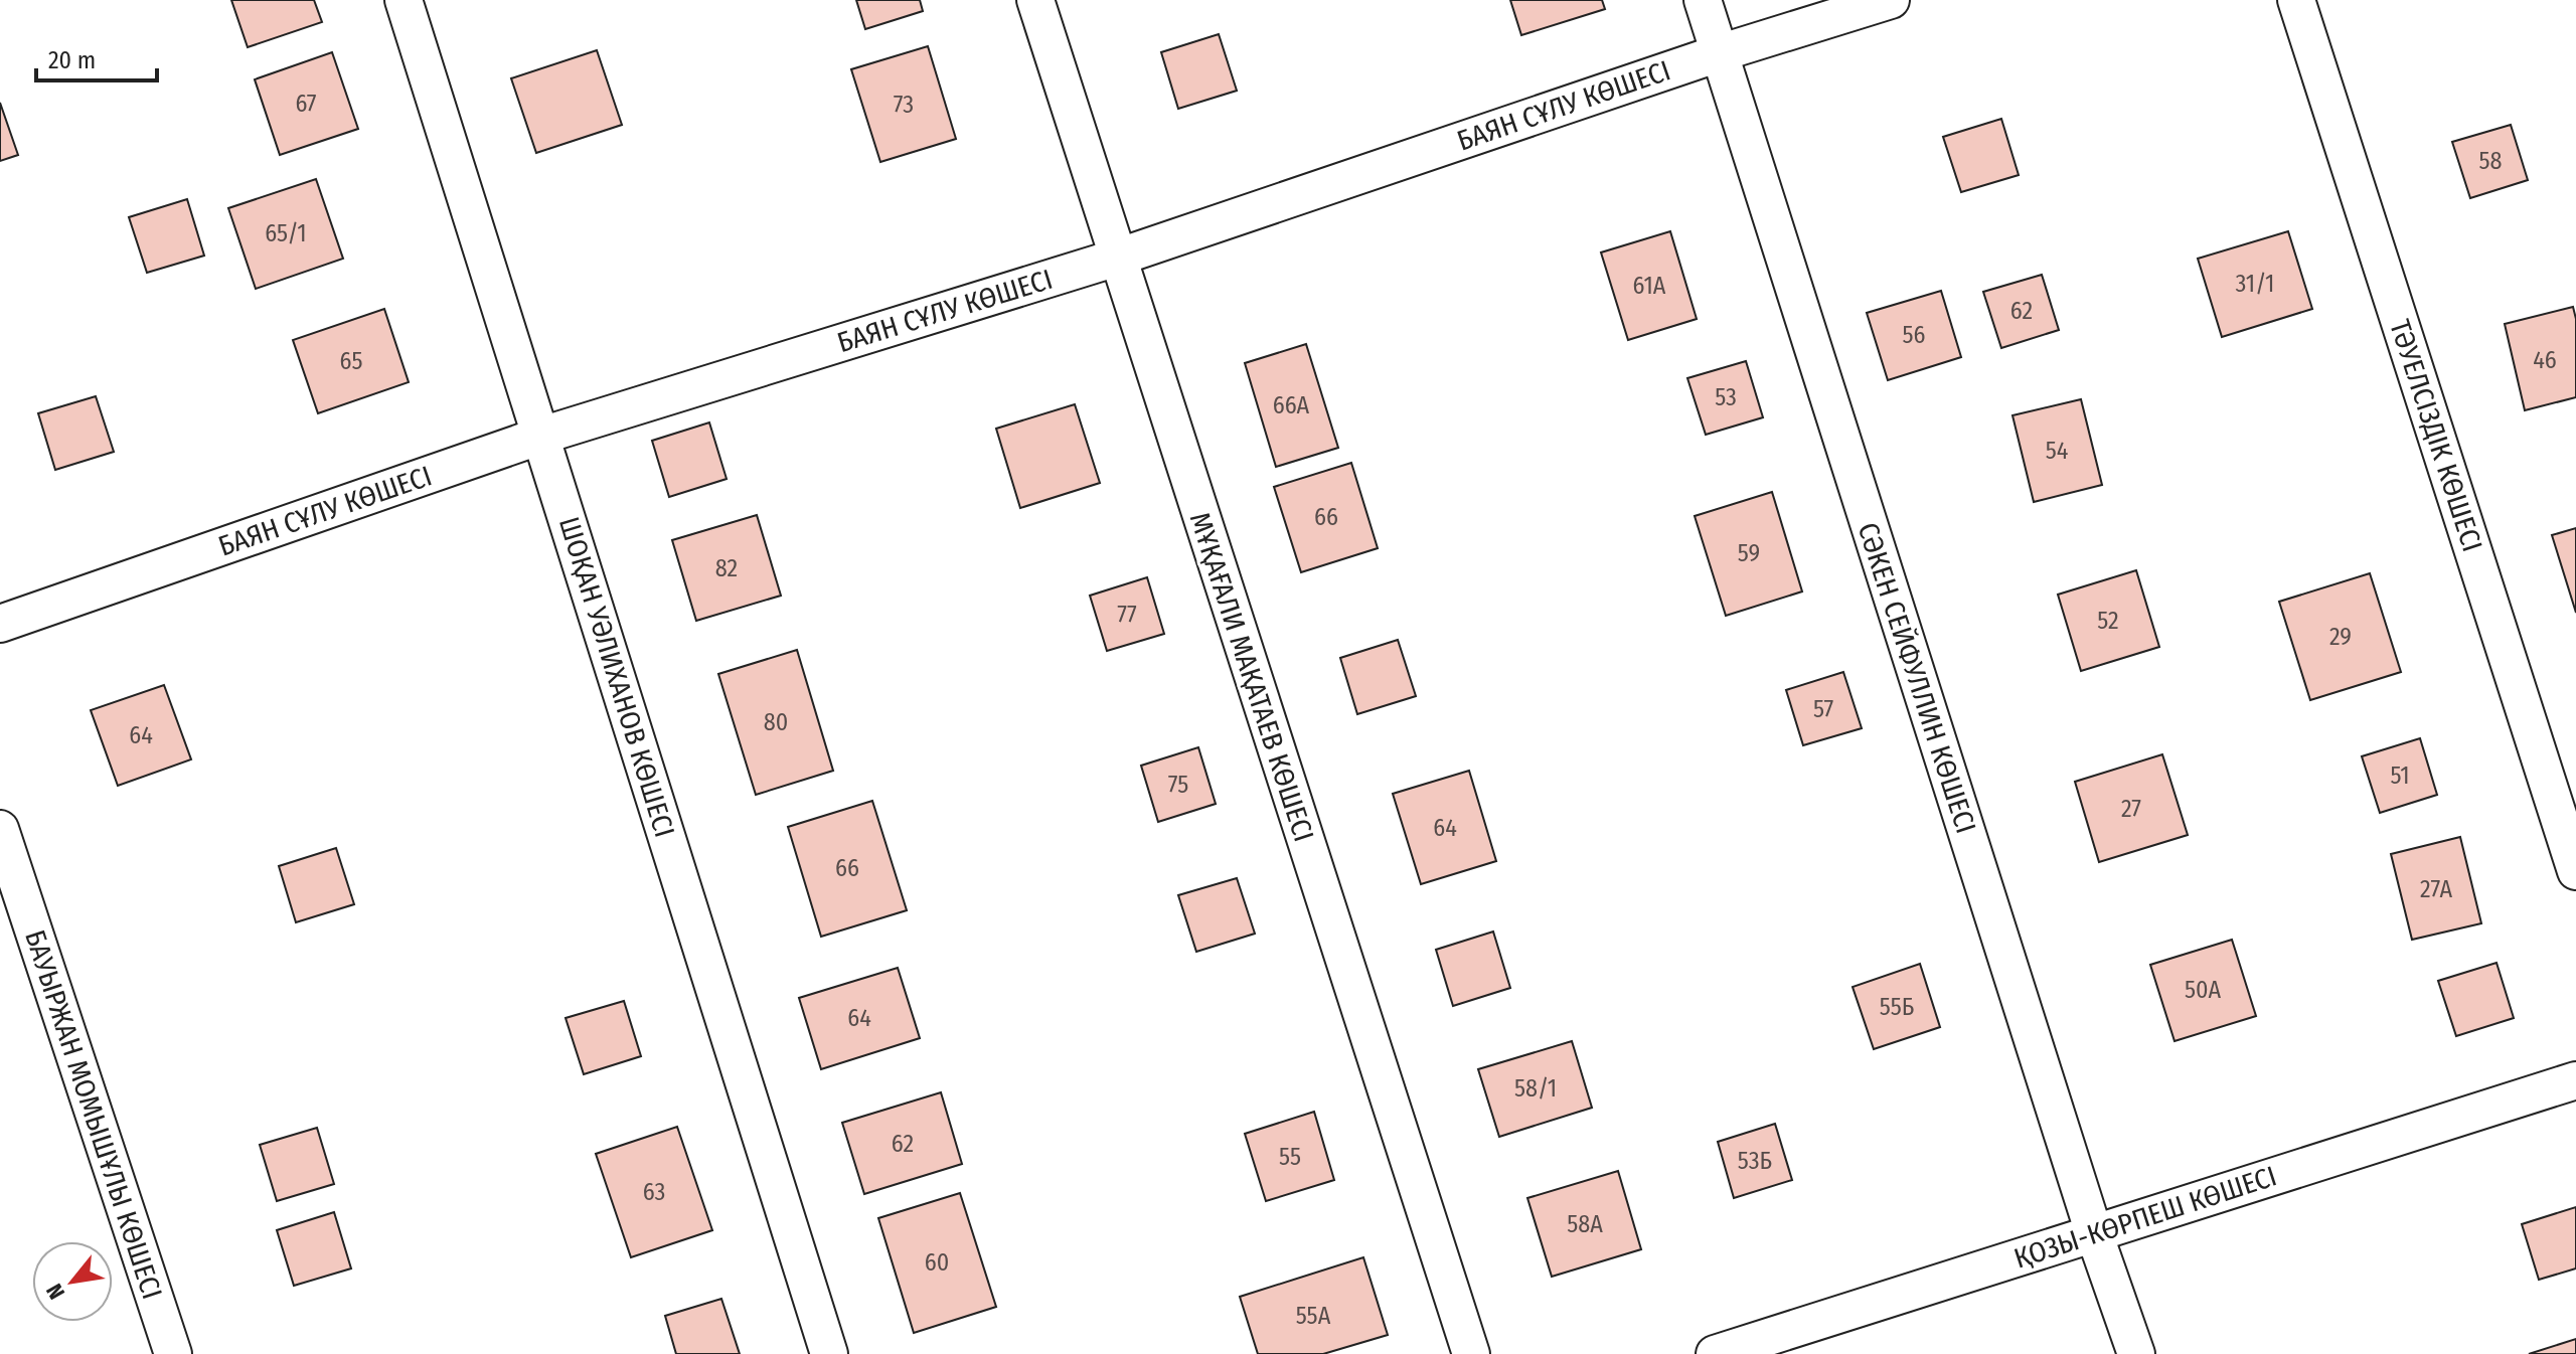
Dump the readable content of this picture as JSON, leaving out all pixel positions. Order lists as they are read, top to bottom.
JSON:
{
  "streets": {
    "street": [
      "БАЯН СҰЛУ КӨШЕСІ",
      "ТӘУЕЛСІЗДІК КӨШЕСІ",
      "ШОҚАН УӘЛИХАНОВ КӨШЕСІ",
      "МҰҚАҒАЛИ МАҚАТАЕВ КӨШЕСІ",
      "СӘКЕН СЕЙФУЛЛИН КӨШЕСІ",
      "БАУЫРЖАН МОМЫШҰЛЫ КӨШЕСІ",
      "ҚОЗЫ-КӨРПЕШ КӨШЕСІ"
    ]
  },
  "crossings": [
    ["БАЯН СҰЛУ КӨШЕСІ", "ШОҚАН УӘЛИХАНОВ КӨШЕСІ"],
    ["БАЯН СҰЛУ КӨШЕСІ", "МҰҚАҒАЛИ МАҚАТАЕВ КӨШЕСІ"],
    ["БАЯН СҰЛУ КӨШЕСІ", "СӘКЕН СЕЙФУЛЛИН КӨШЕСІ"],
    ["СӘКЕН СЕЙФУЛЛИН КӨШЕСІ", "ҚОЗЫ-КӨРПЕШ КӨШЕСІ"]
  ],
  "house_numbers": [
    "67",
    "73",
    "58",
    "65/1",
    "31/1",
    "61А",
    "62",
    "56",
    "46",
    "65",
    "53",
    "66А",
    "54",
    "66",
    "59",
    "82",
    "77",
    "52",
    "29",
    "57",
    "80",
    "64",
    "51",
    "75",
    "27",
    "64",
    "66",
    "27А",
    "50А",
    "55Б",
    "64",
    "58/1",
    "62",
    "55",
    "53Б",
    "63",
    "58А",
    "60",
    "55А"
  ],
  "scale_bar": "20 m",
  "north": "bottom left"
}
